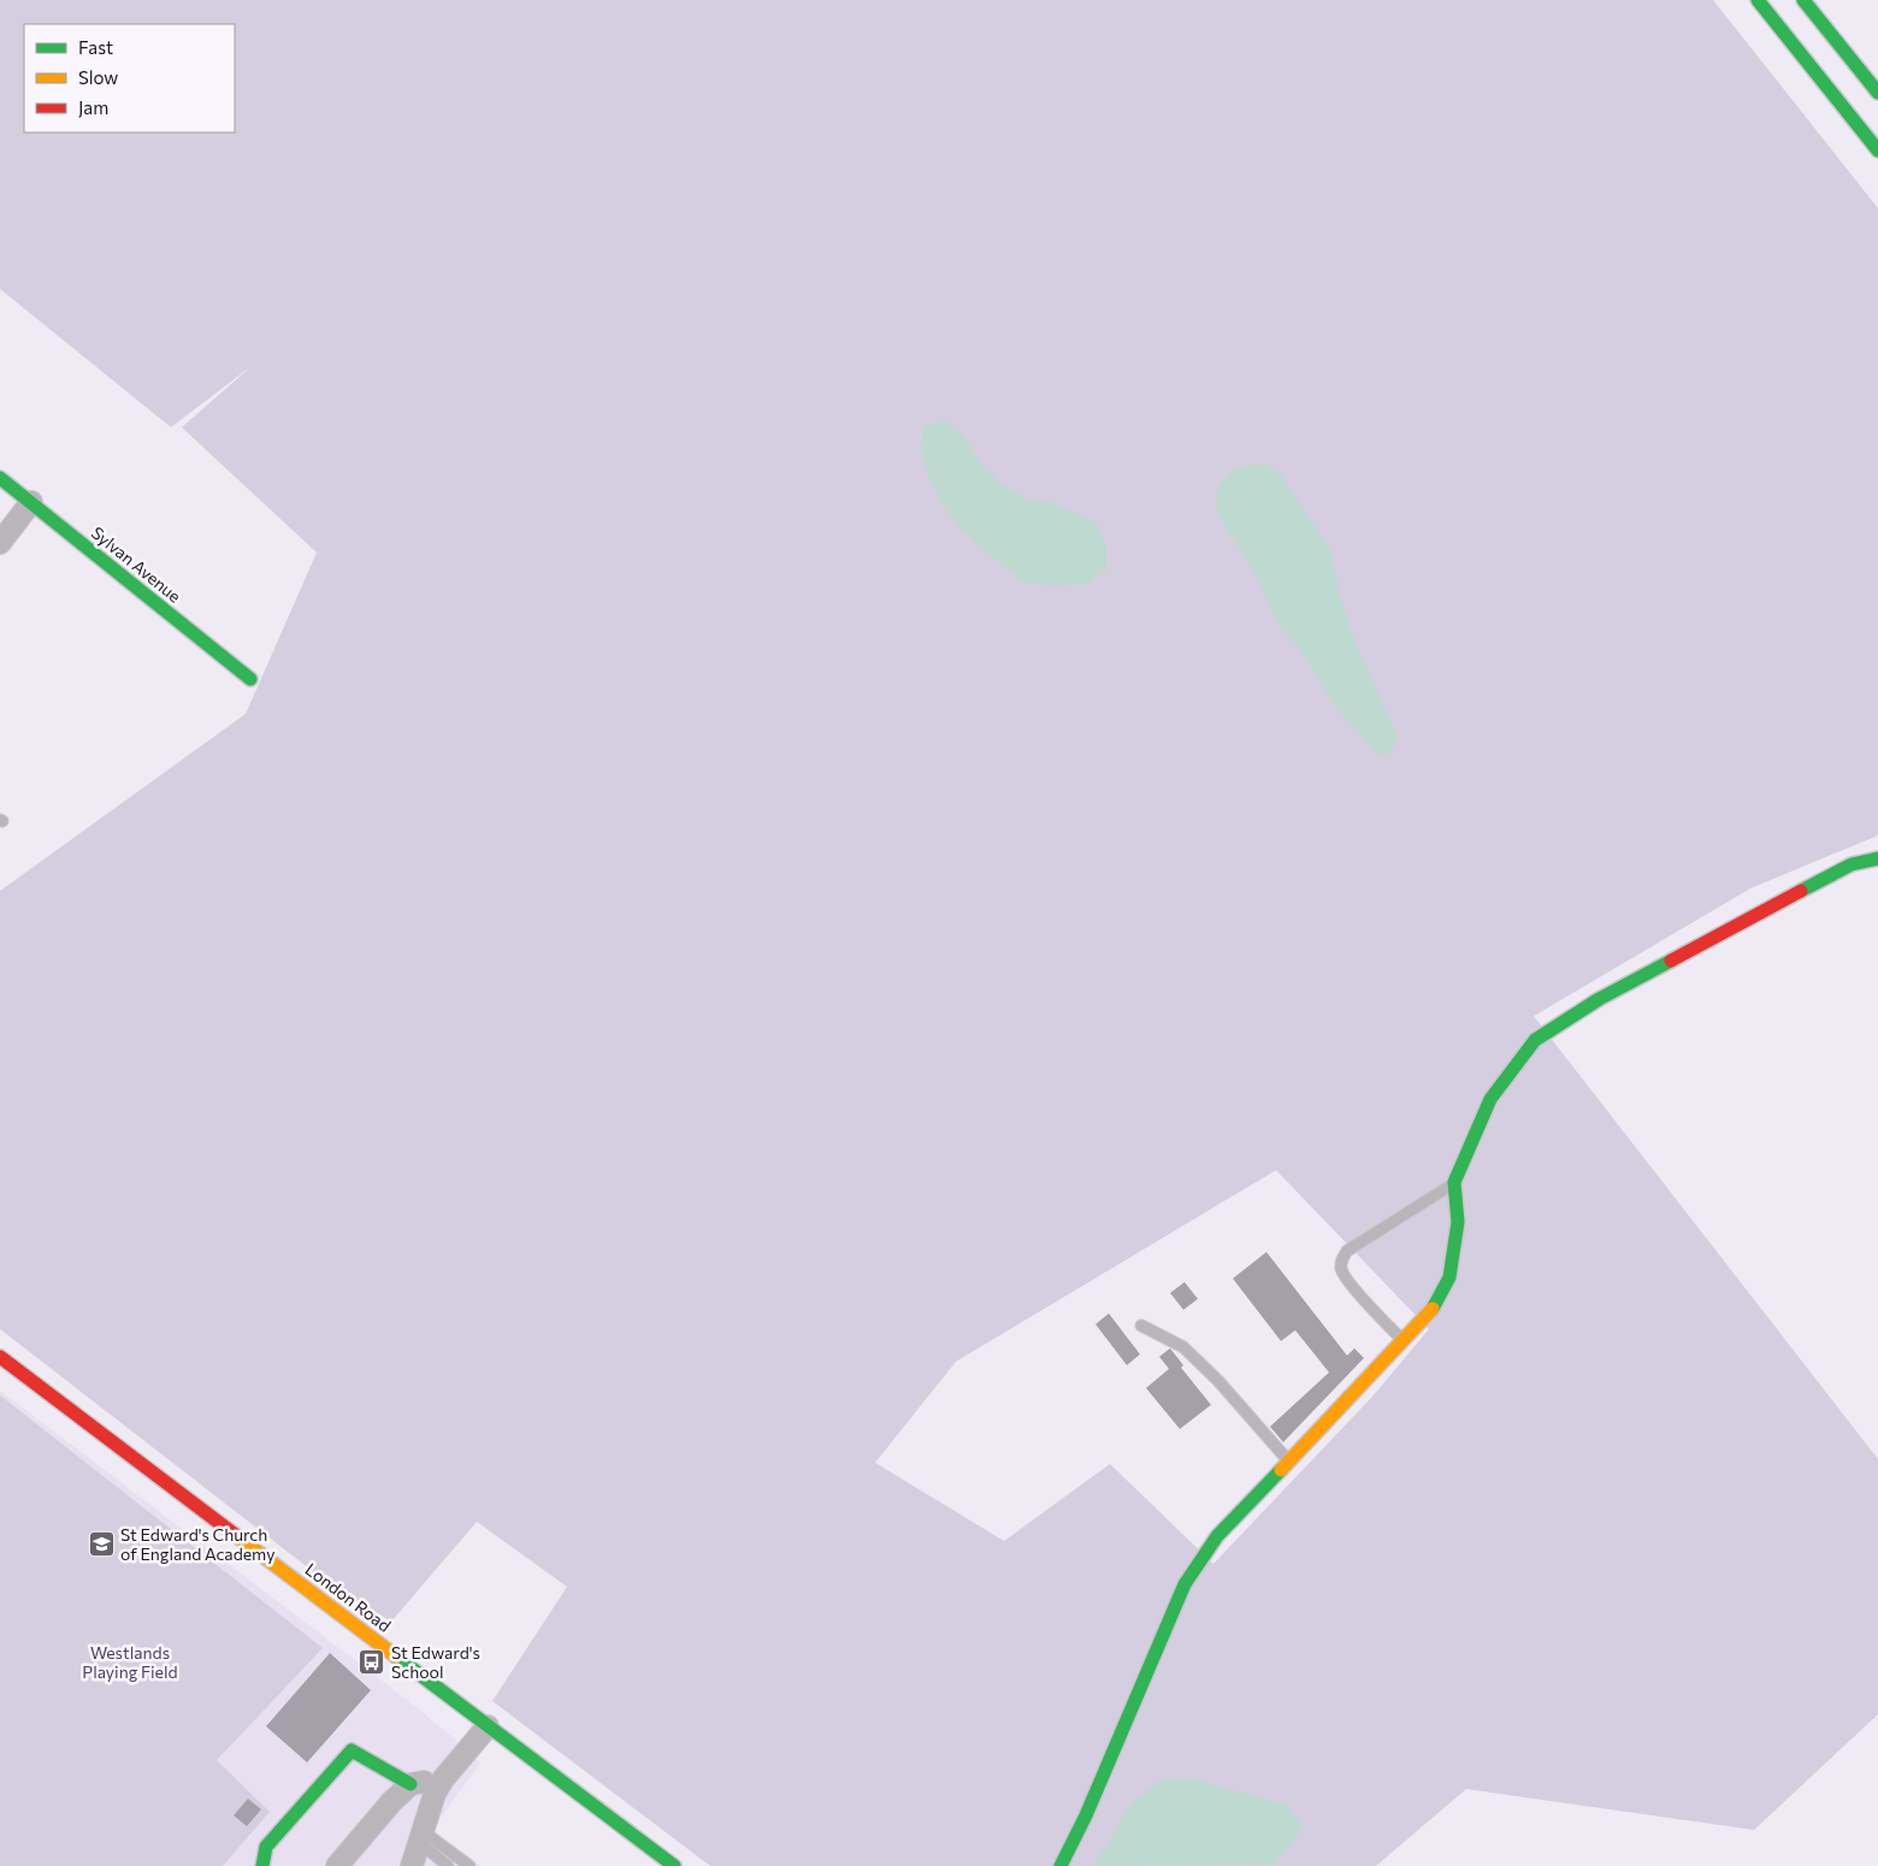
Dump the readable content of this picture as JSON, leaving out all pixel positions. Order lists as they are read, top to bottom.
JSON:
{
  "streets": {
    "main road": ["Sylvan Avenue", "London Road"]
  },
  "parks": ["Westlands Playing Field"],
  "places": {
    "school or university": ["St Edward's Church of England Academy"],
    "bus stop": ["St Edward's School"]
  },
  "legend": ["Fast", "Slow", "Jam"]
}
